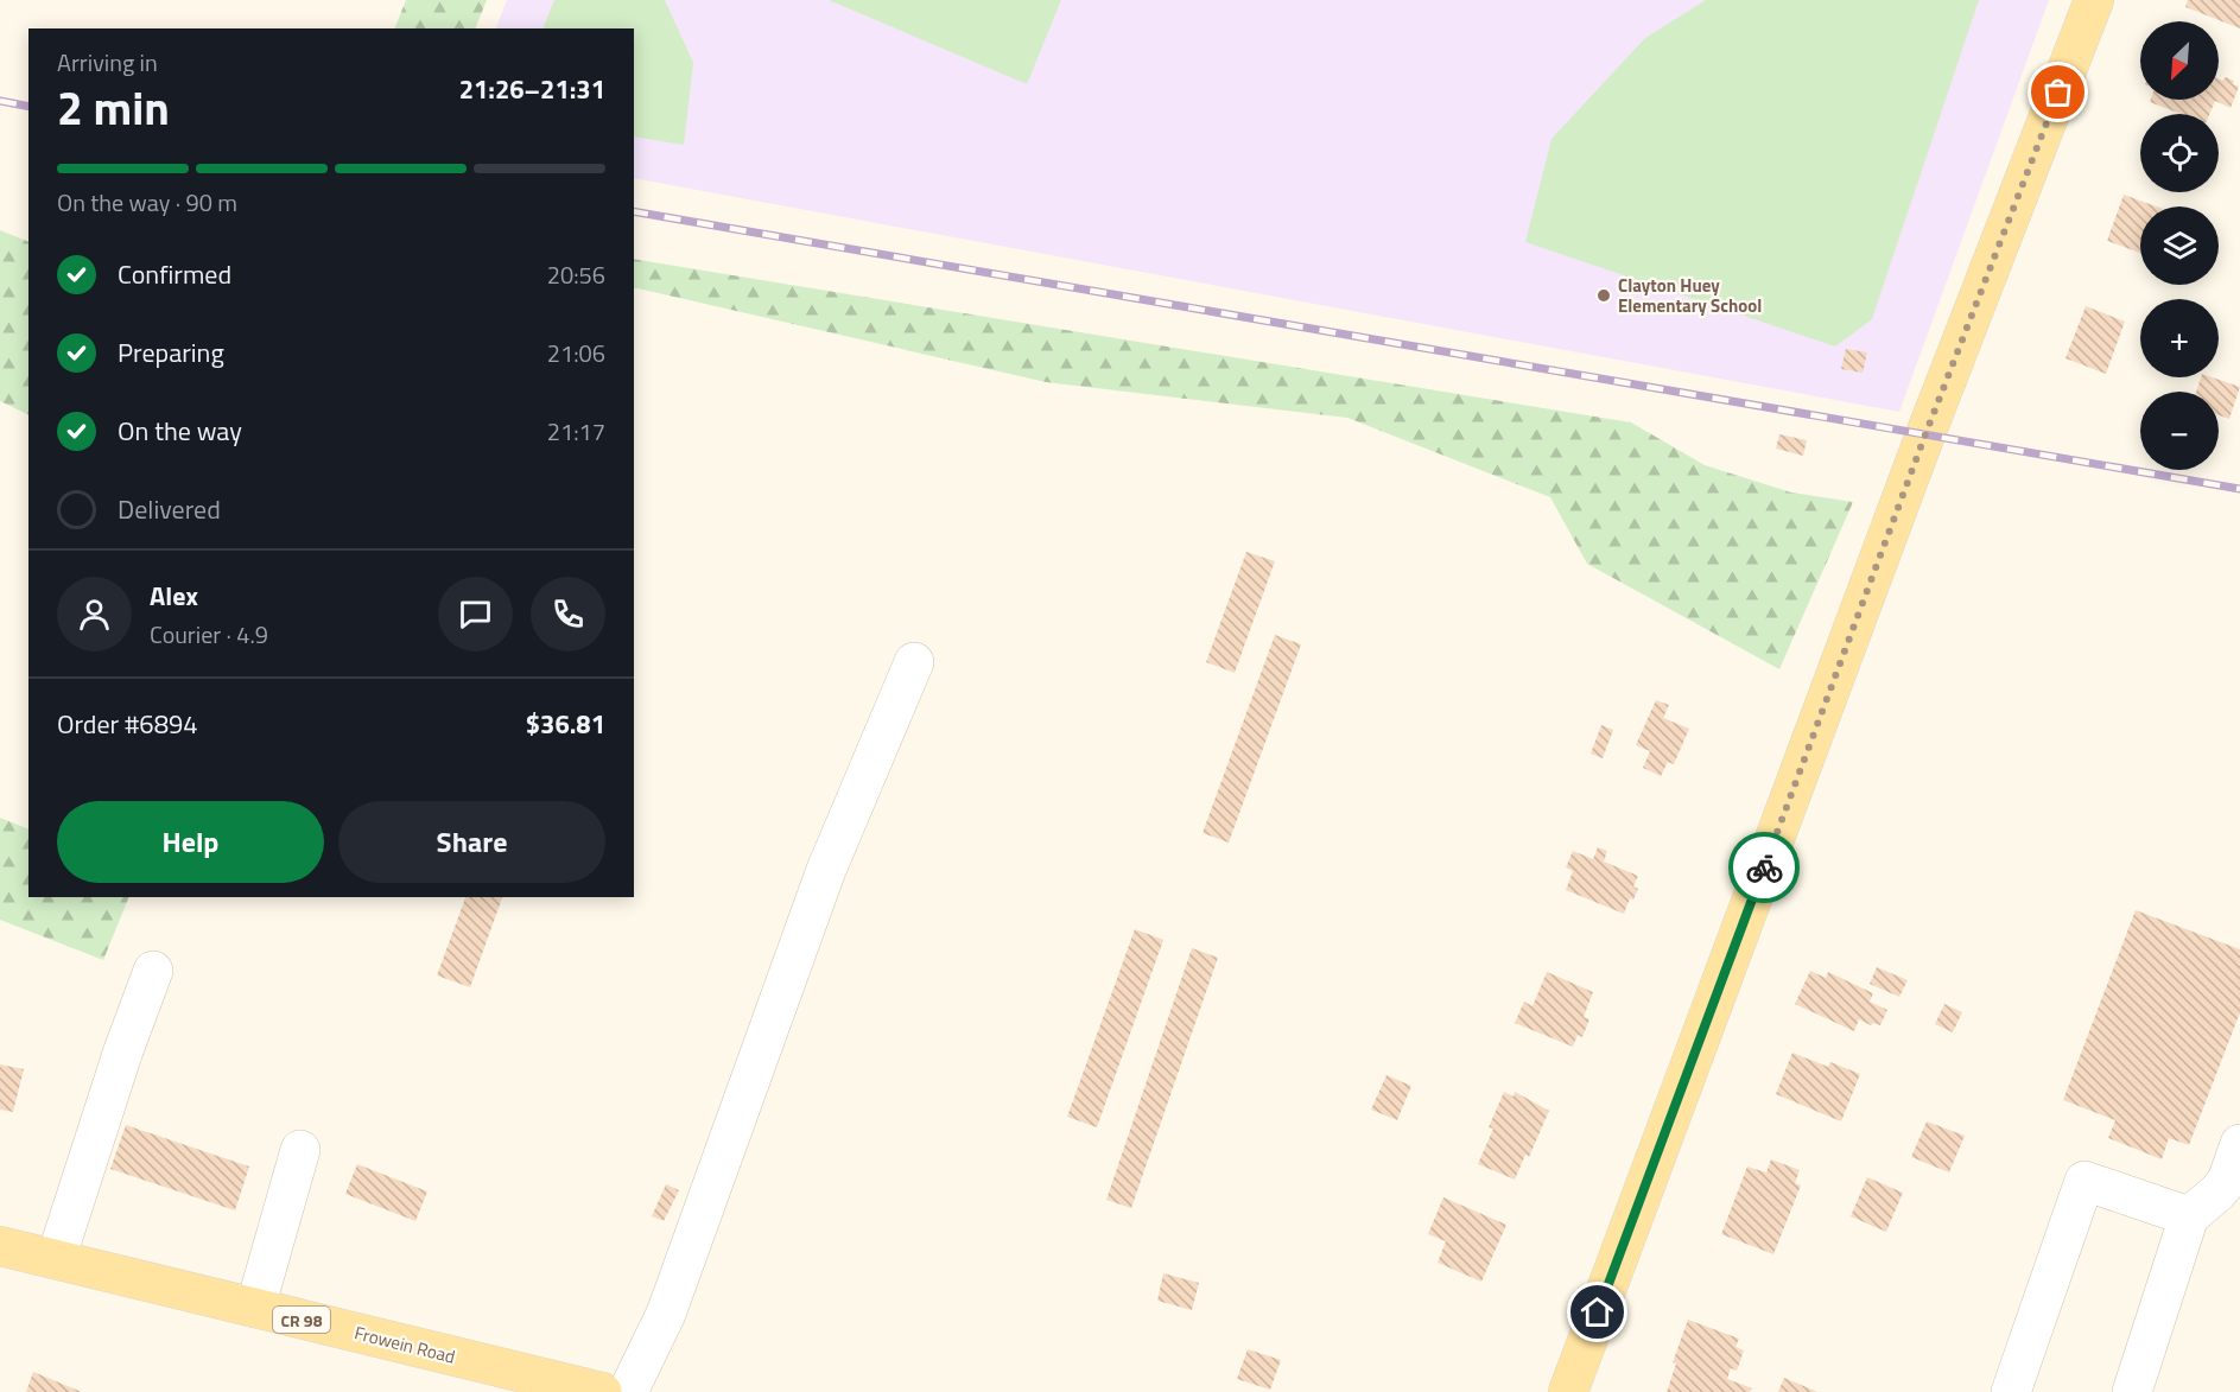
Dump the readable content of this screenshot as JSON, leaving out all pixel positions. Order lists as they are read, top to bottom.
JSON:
{
  "streets": {
    "main road": ["CR 98", "Frowein Road"]
  },
  "places": ["Clayton Huey Elementary School"],
  "north": "bottom left",
  "page": {
    "map_buttons": ["+", "−"],
    "heading": ["2 min", "Arriving in", "21:26–21:31"],
    "panel": [
      "Alex",
      "Courier · 4.9",
      "Order #6894",
      "$36.81"
    ],
    "bar": "On the way · 90 m",
    "list": [
      ["Confirmed", "20:56"],
      ["Preparing", "21:06"],
      ["On the way", "21:17"],
      "Delivered"
    ],
    "buttons": ["Help", "Share"]
  }
}
